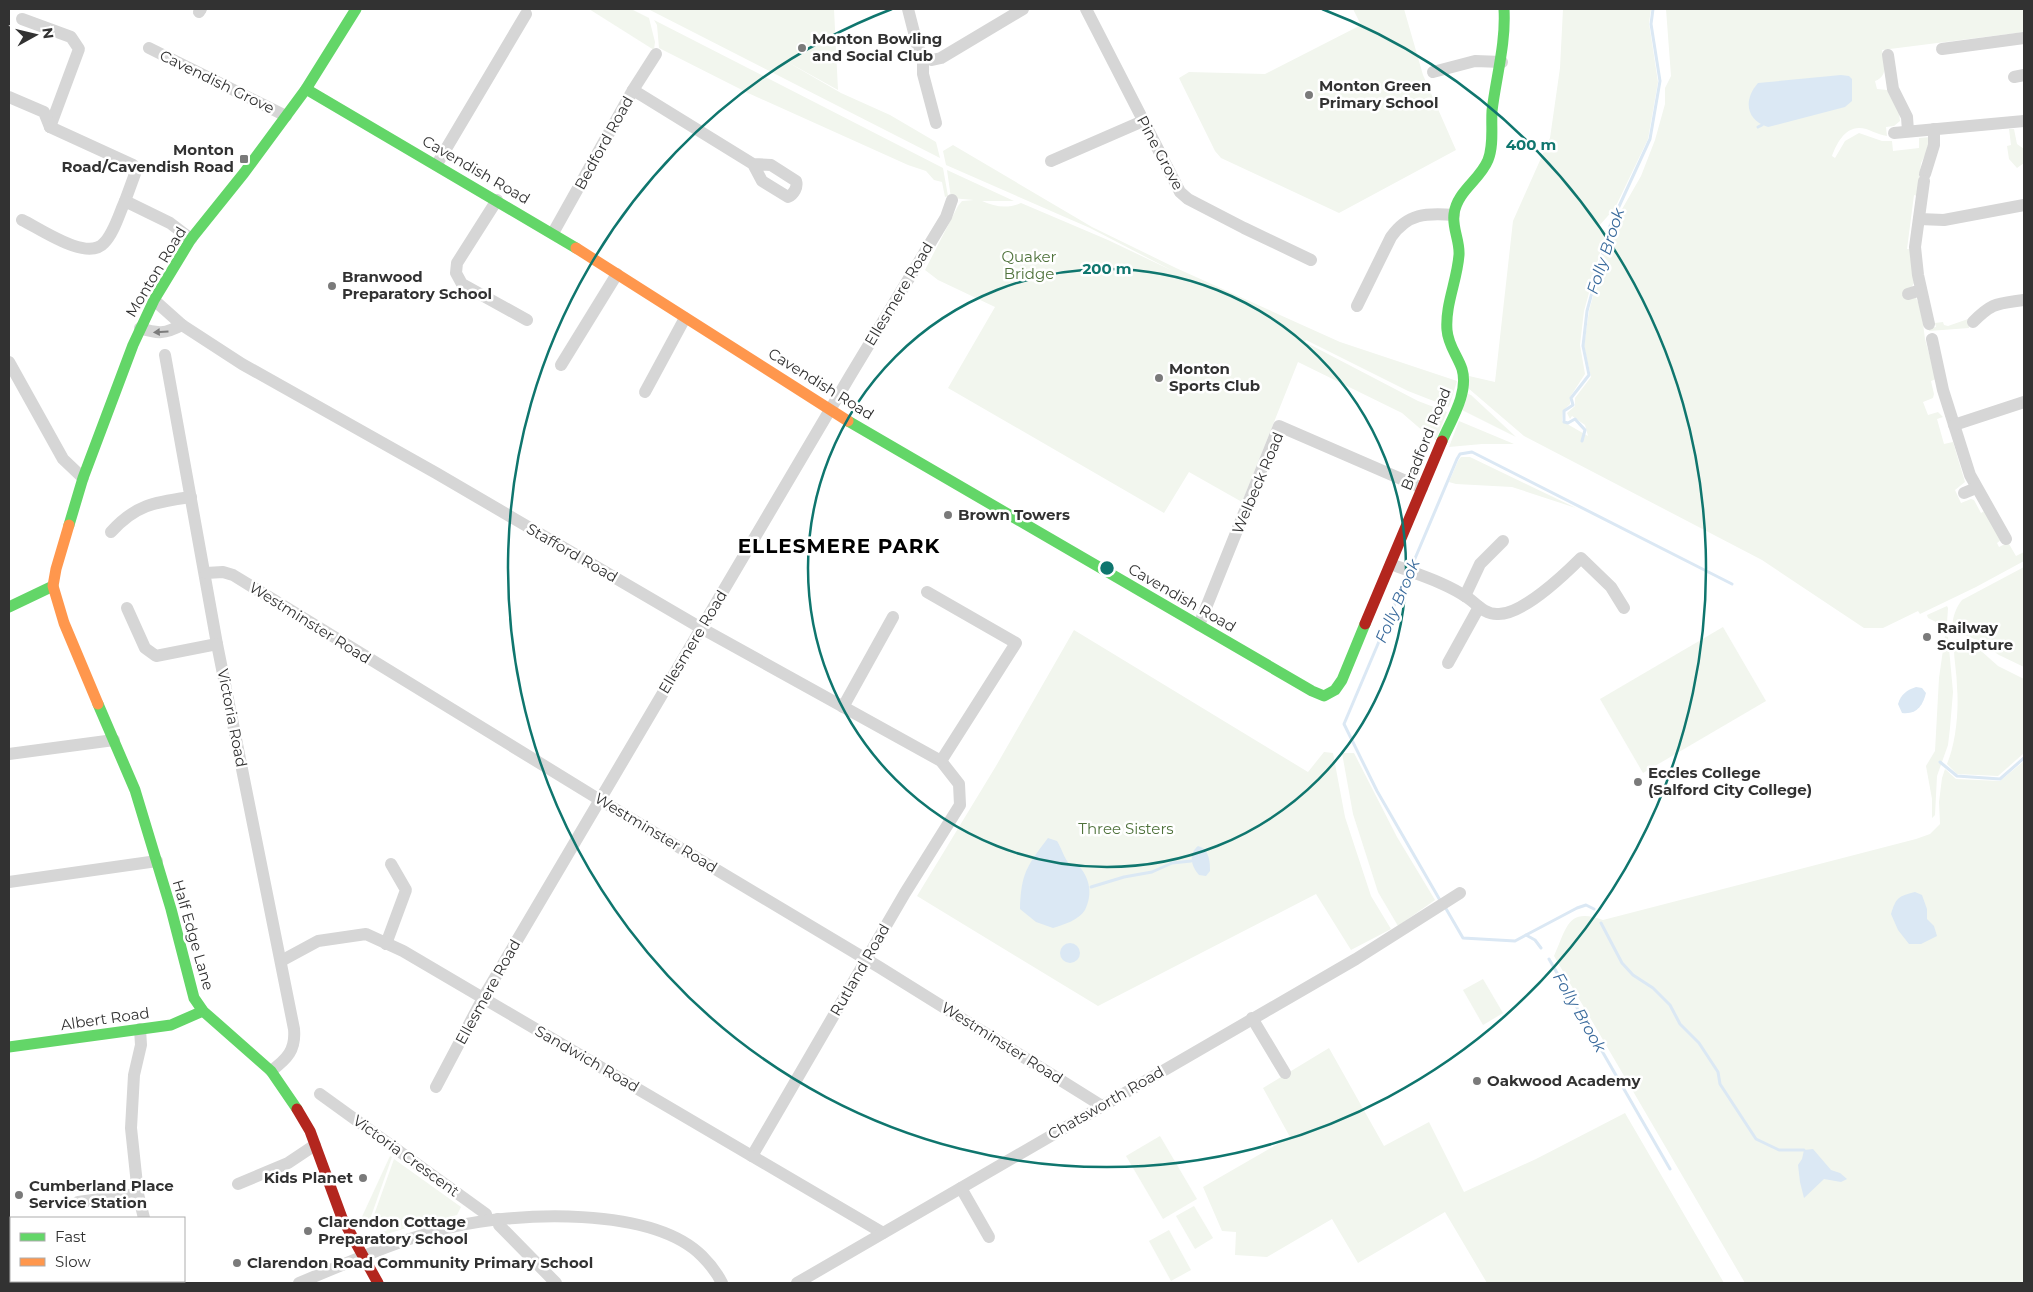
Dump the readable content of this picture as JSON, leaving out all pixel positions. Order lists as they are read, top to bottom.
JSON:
{
  "streets": {
    "street": [
      "Cavendish Grove",
      "Bedford Road",
      "Pine Grove",
      "Cavendish Road",
      "Monton Road",
      "Ellesmere Road",
      "Bradford Road",
      "Welbeck Road",
      "Stafford Road",
      "Westminster Road",
      "Victoria Road",
      "Half Edge Lane",
      "Rutland Road",
      "Albert Road",
      "Sandwich Road",
      "Chatsworth Road",
      "Victoria Crescent"
    ]
  },
  "crossings": [
    ["Cavendish Grove", "Monton Road"],
    ["Bedford Road", "Cavendish Road"],
    ["Cavendish Road", "Monton Road"],
    ["Cavendish Road", "Ellesmere Road"],
    ["Cavendish Road", "Bradford Road"],
    ["Cavendish Road", "Welbeck Road"],
    ["Monton Road", "Stafford Road"],
    ["Monton Road", "Half Edge Lane"],
    ["Ellesmere Road", "Stafford Road"],
    ["Ellesmere Road", "Westminster Road"],
    ["Ellesmere Road", "Sandwich Road"],
    ["Bradford Road", "Welbeck Road"],
    ["Stafford Road", "Rutland Road"],
    ["Westminster Road", "Victoria Road"],
    ["Westminster Road", "Rutland Road"],
    ["Westminster Road", "Chatsworth Road"],
    ["Victoria Road", "Half Edge Lane"],
    ["Victoria Road", "Sandwich Road"],
    ["Half Edge Lane", "Albert Road"],
    ["Rutland Road", "Sandwich Road"],
    ["Sandwich Road", "Chatsworth Road"]
  ],
  "districts": ["ELLESMERE PARK"],
  "water": ["Folly Brook"],
  "parks": ["Quaker Bridge", "Three Sisters"],
  "places": {
    "other": [
      "Monton Bowling and Social Club",
      "Monton Green Primary School",
      "Branwood Preparatory School",
      "Monton Sports Club",
      "Brown Towers",
      "Railway Sculpture",
      "Eccles College (Salford City College)",
      "Oakwood Academy",
      "Kids Planet",
      "Cumberland Place Service Station",
      "Clarendon Cottage Preparatory School",
      "Clarendon Road Community Primary School"
    ],
    "transit": ["Monton Road/Cavendish Road"]
  },
  "legend": ["Fast", "Slow"],
  "north": "right",
  "rings": ["400 m", "200 m"]
}
